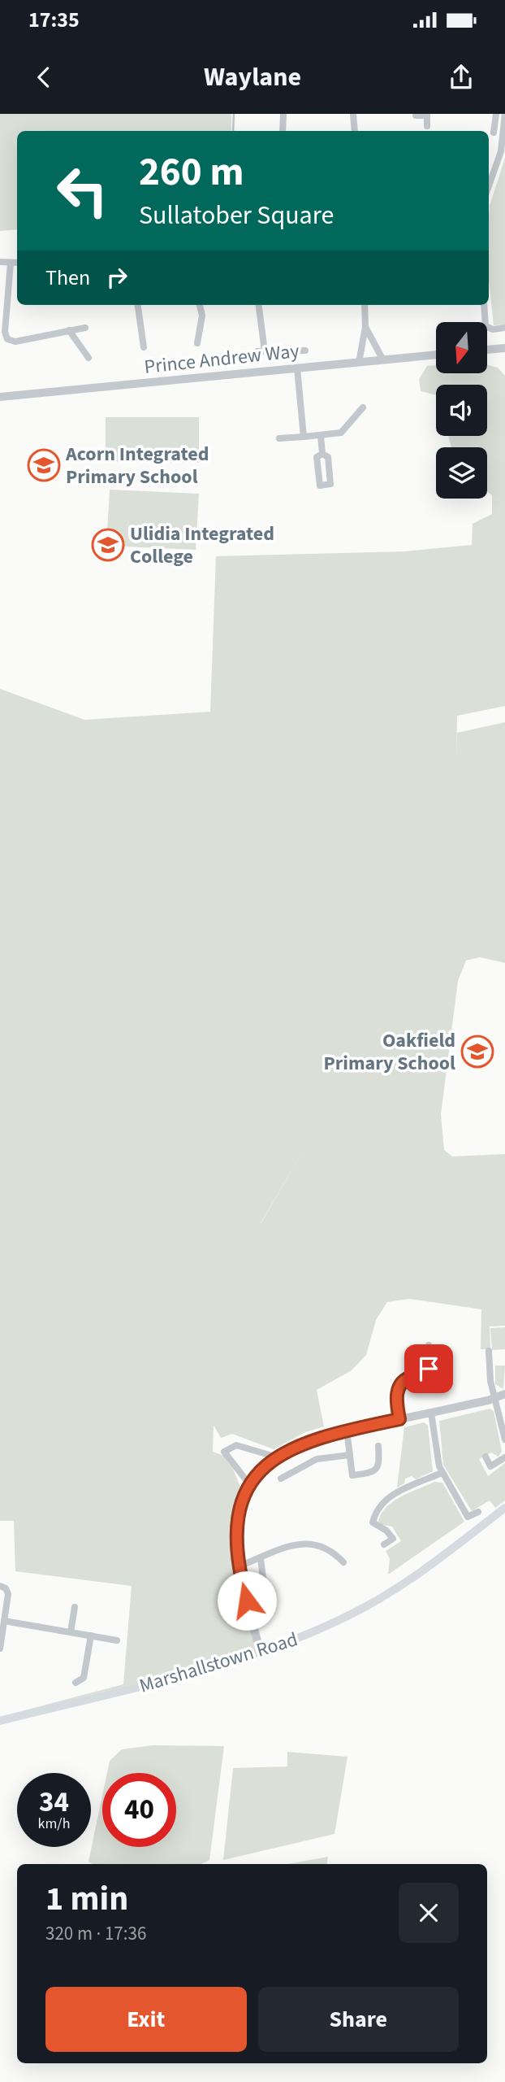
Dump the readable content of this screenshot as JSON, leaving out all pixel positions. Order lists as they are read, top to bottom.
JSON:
{
  "streets": {
    "main road": ["Marshallstown Road"],
    "street": ["Prince Andrew Way"]
  },
  "places": {
    "school or university": ["Acorn Integrated Primary School", "Ulidia Integrated College", "Oakfield Primary School"]
  },
  "north": "bottom",
  "page": {
    "status": "17:35",
    "header": "Waylane",
    "turn": ["260 m", "Sullatober Square"],
    "then": "Then",
    "speed": "34 km/h",
    "limit": "40",
    "heading": ["1 min", "320 m · 17:36"],
    "buttons": ["Exit", "Share"]
  }
}
